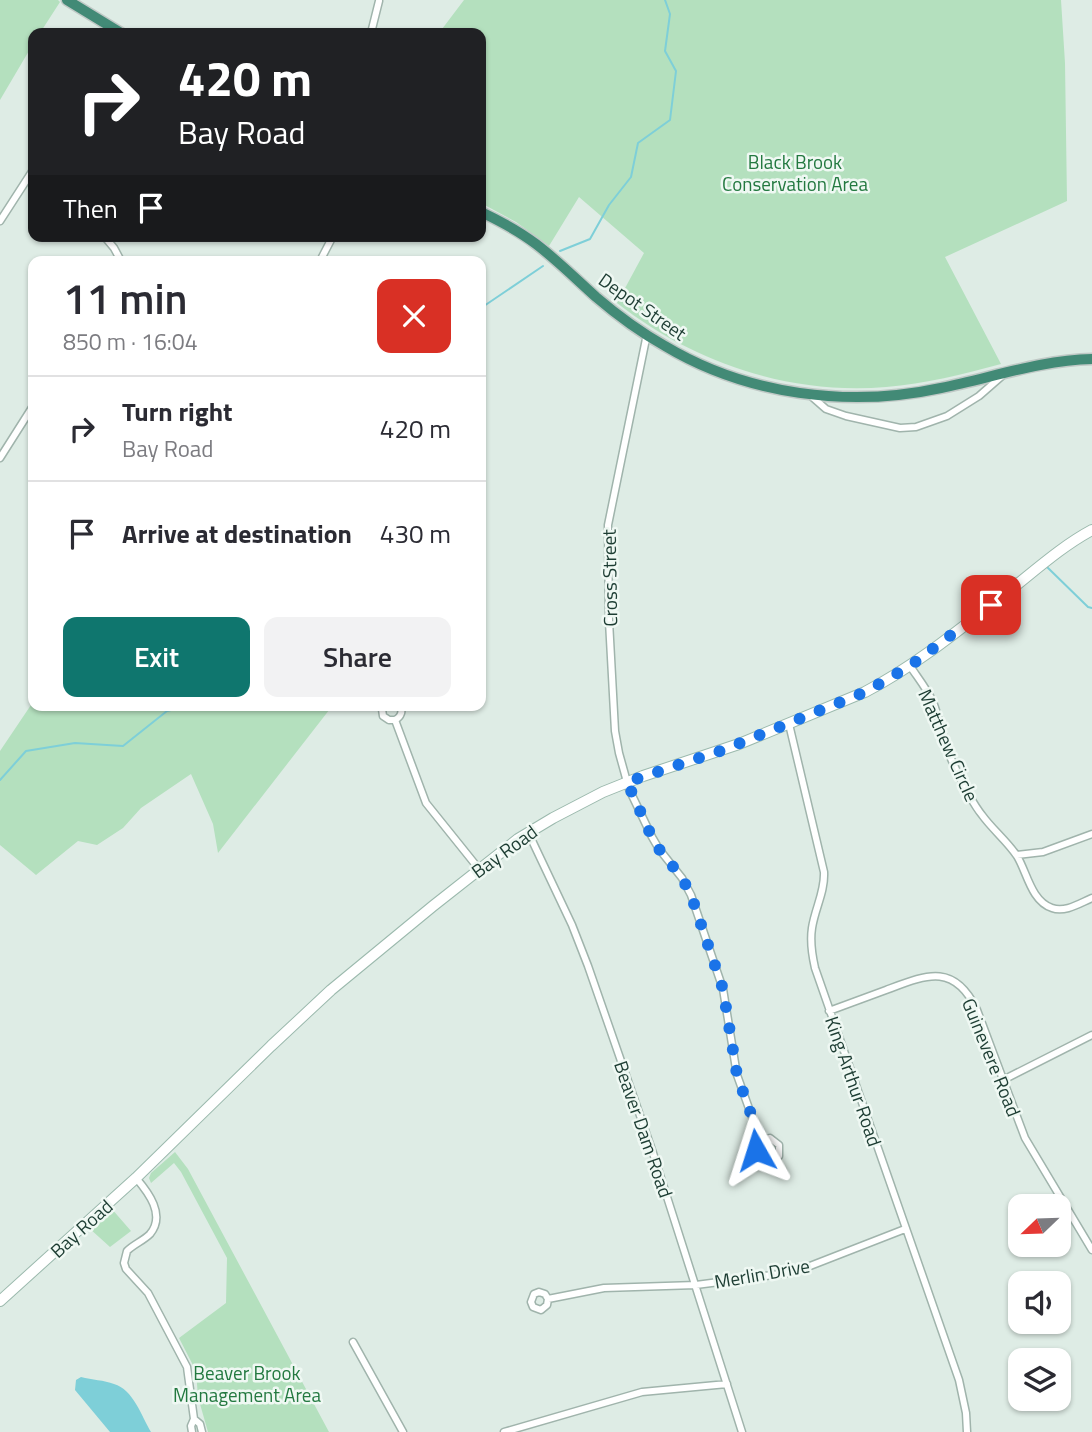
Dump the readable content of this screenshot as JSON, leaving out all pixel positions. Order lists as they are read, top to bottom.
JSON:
{
  "streets": {
    "highway": ["Depot Street"],
    "main road": ["Bay Road"],
    "street": [
      "Cross Street",
      "Matthew Circle",
      "Guinevere Road",
      "King Arthur Road",
      "Beaver Dam Road",
      "Merlin Drive"
    ]
  },
  "crossings": [
    ["Depot Street", "Cross Street"],
    ["Cross Street", "Bay Road"],
    ["Matthew Circle", "Bay Road"],
    ["Bay Road", "King Arthur Road"],
    ["Bay Road", "Beaver Dam Road"],
    ["Guinevere Road", "King Arthur Road"],
    ["King Arthur Road", "Merlin Drive"],
    ["Beaver Dam Road", "Merlin Drive"]
  ],
  "parks": ["Black Brook Conservation Area", "Beaver Brook Management Area"],
  "north": "bottom left",
  "page": {
    "turn": ["420 m", "Bay Road"],
    "then": "Then",
    "heading": ["11 min", "850 m · 16:04"],
    "list": [
      {
        "name": "Turn right",
        "note": "Bay Road",
        "value": "420 m"
      },
      {
        "name": "Arrive at destination",
        "value": "430 m"
      }
    ],
    "buttons": ["Exit", "Share"]
  }
}
